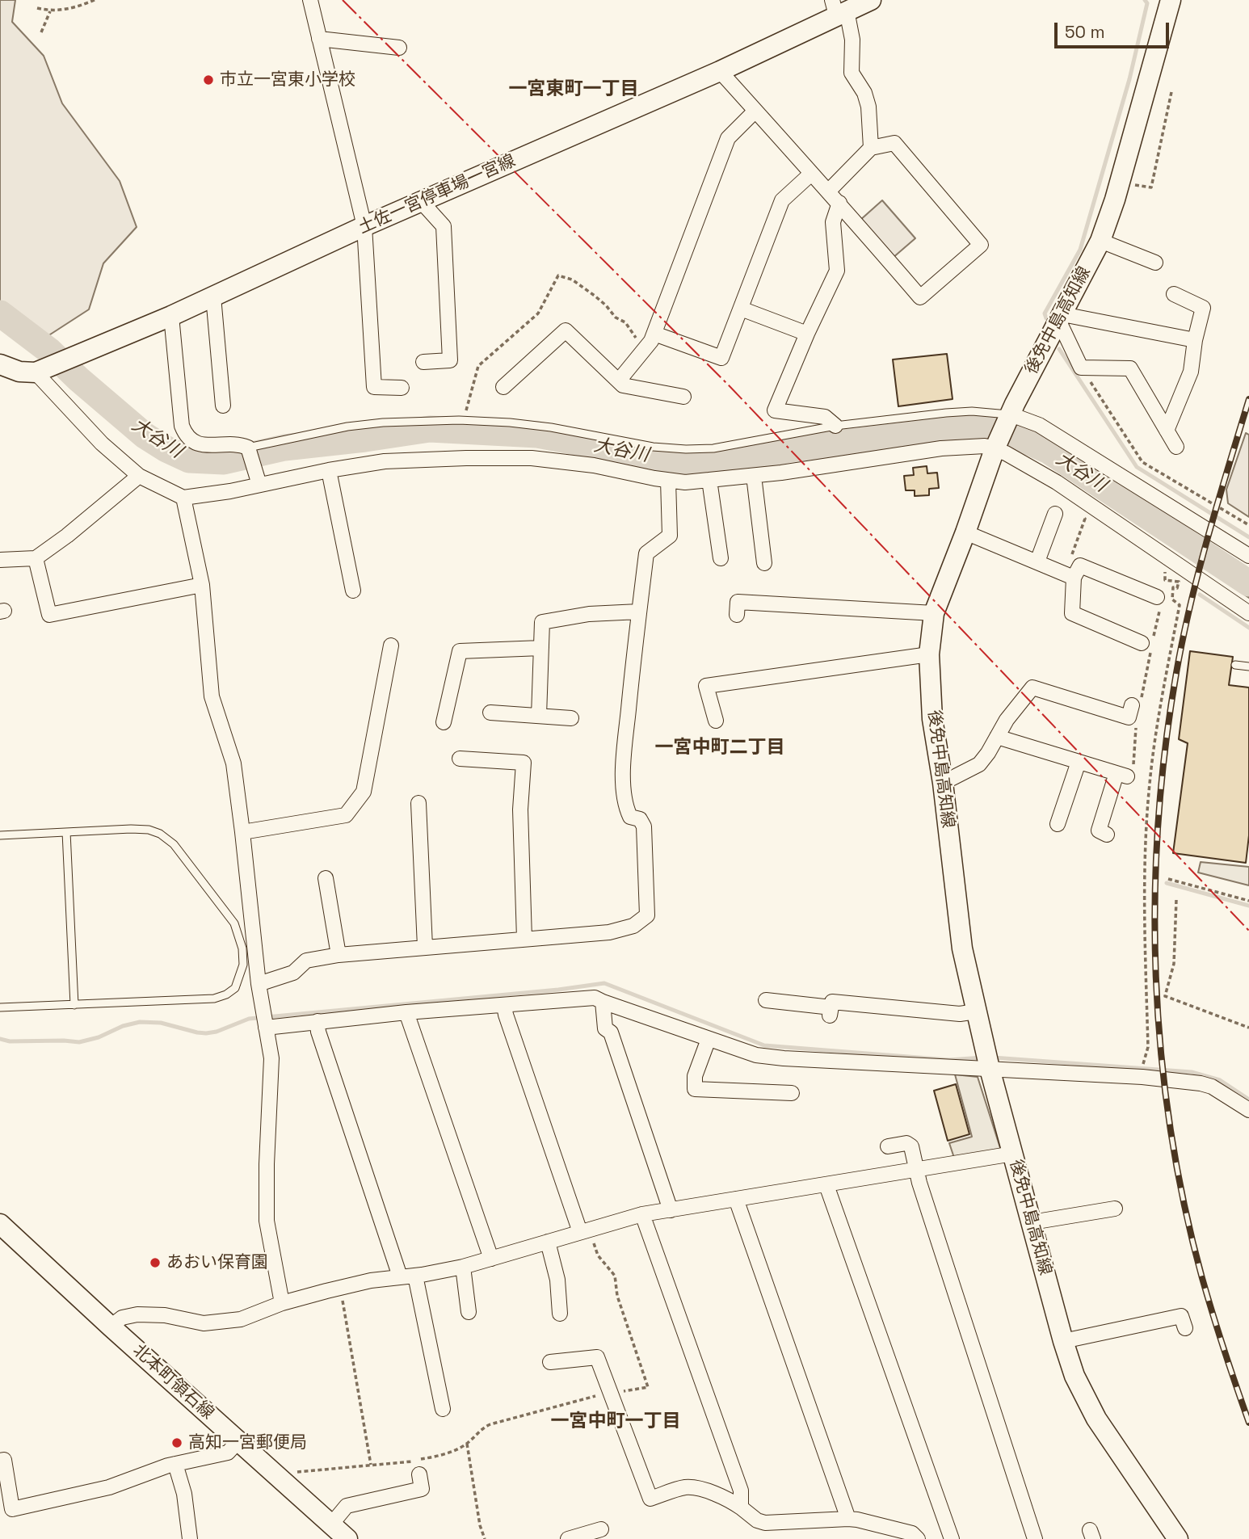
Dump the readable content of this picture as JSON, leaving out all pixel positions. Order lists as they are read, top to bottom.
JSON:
{
  "streets": {
    "main road": ["土佐一宮停車場一宮線", "後免中島高知線", "北本町領石線"]
  },
  "districts": ["一宮東町一丁目", "一宮中町二丁目", "一宮中町一丁目"],
  "water": ["大谷川"],
  "places": ["市立一宮東小学校", "あおい保育園", "高知一宮郵便局"],
  "scale_bar": "50 m"
}
